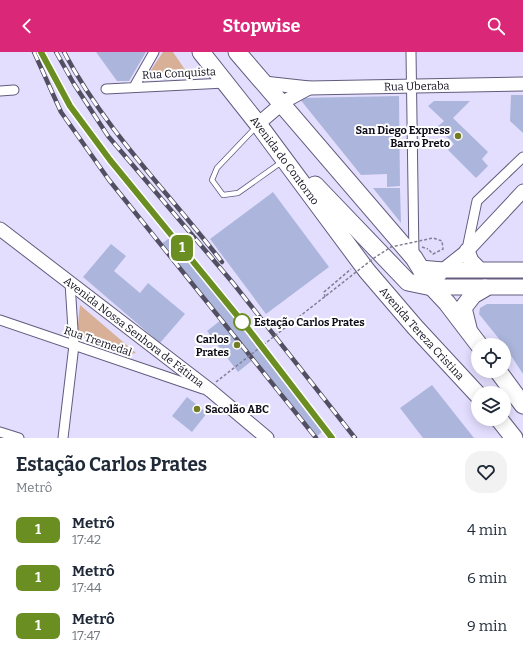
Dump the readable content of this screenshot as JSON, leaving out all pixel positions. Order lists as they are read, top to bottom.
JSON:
{
  "streets": {
    "highway": ["Avenida do Contorno", "Avenida Tereza Cristina"],
    "street": [
      "Rua Conquista",
      "Rua Uberaba",
      "Avenida Nossa Senhora de Fátima",
      "Rua Tremedal"
    ]
  },
  "crossings": [
    ["Rua Conquista", "Avenida do Contorno"],
    ["Rua Uberaba", "Avenida do Contorno"],
    ["Avenida do Contorno", "Avenida Tereza Cristina"],
    ["Avenida Nossa Senhora de Fátima", "Rua Tremedal"]
  ],
  "places": [
    "San Diego Express Barro Preto",
    "Estação Carlos Prates",
    "Carlos Prates",
    "Sacolão ABC"
  ],
  "lines": ["metro line 1"],
  "page": {
    "header": "Stopwise",
    "on_map": "1",
    "heading": ["Estação Carlos Prates", "Metrô"],
    "list": [
      {
        "mark": "1",
        "name": "Metrô",
        "note": "17:42",
        "value": "4 min"
      },
      {
        "mark": "1",
        "name": "Metrô",
        "note": "17:44",
        "value": "6 min"
      },
      {
        "mark": "1",
        "name": "Metrô",
        "note": "17:47",
        "value": "9 min"
      }
    ]
  }
}
